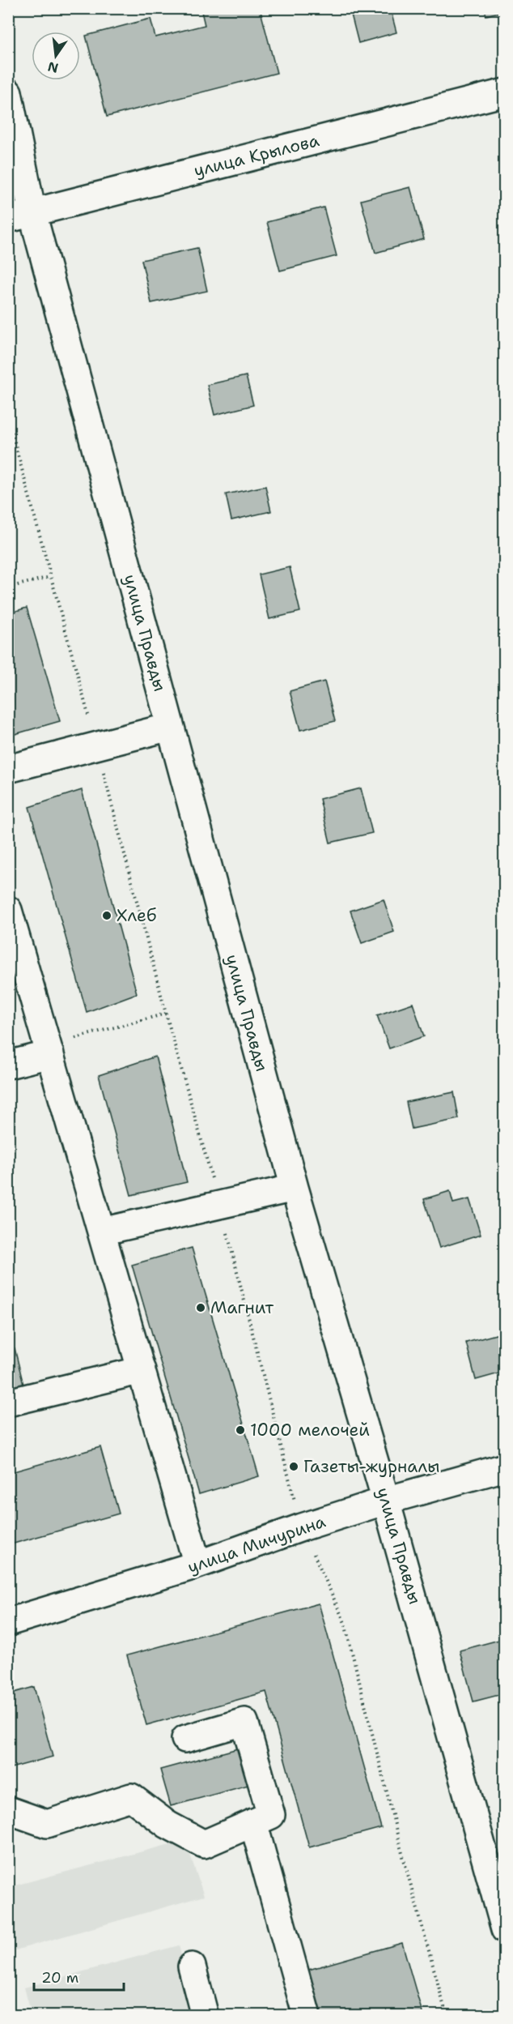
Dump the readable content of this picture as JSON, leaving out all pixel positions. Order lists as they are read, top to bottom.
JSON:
{
  "streets": {
    "street": ["улица Крылова", "улица Правды", "улица Мичурина"]
  },
  "crossings": [
    ["улица Крылова", "улица Правды"],
    ["улица Правды", "улица Мичурина"]
  ],
  "places": [
    "Хлеб",
    "Магнит",
    "1000 мелочей",
    "Газеты-журналы"
  ],
  "scale_bar": "20 m",
  "north": "bottom"
}
